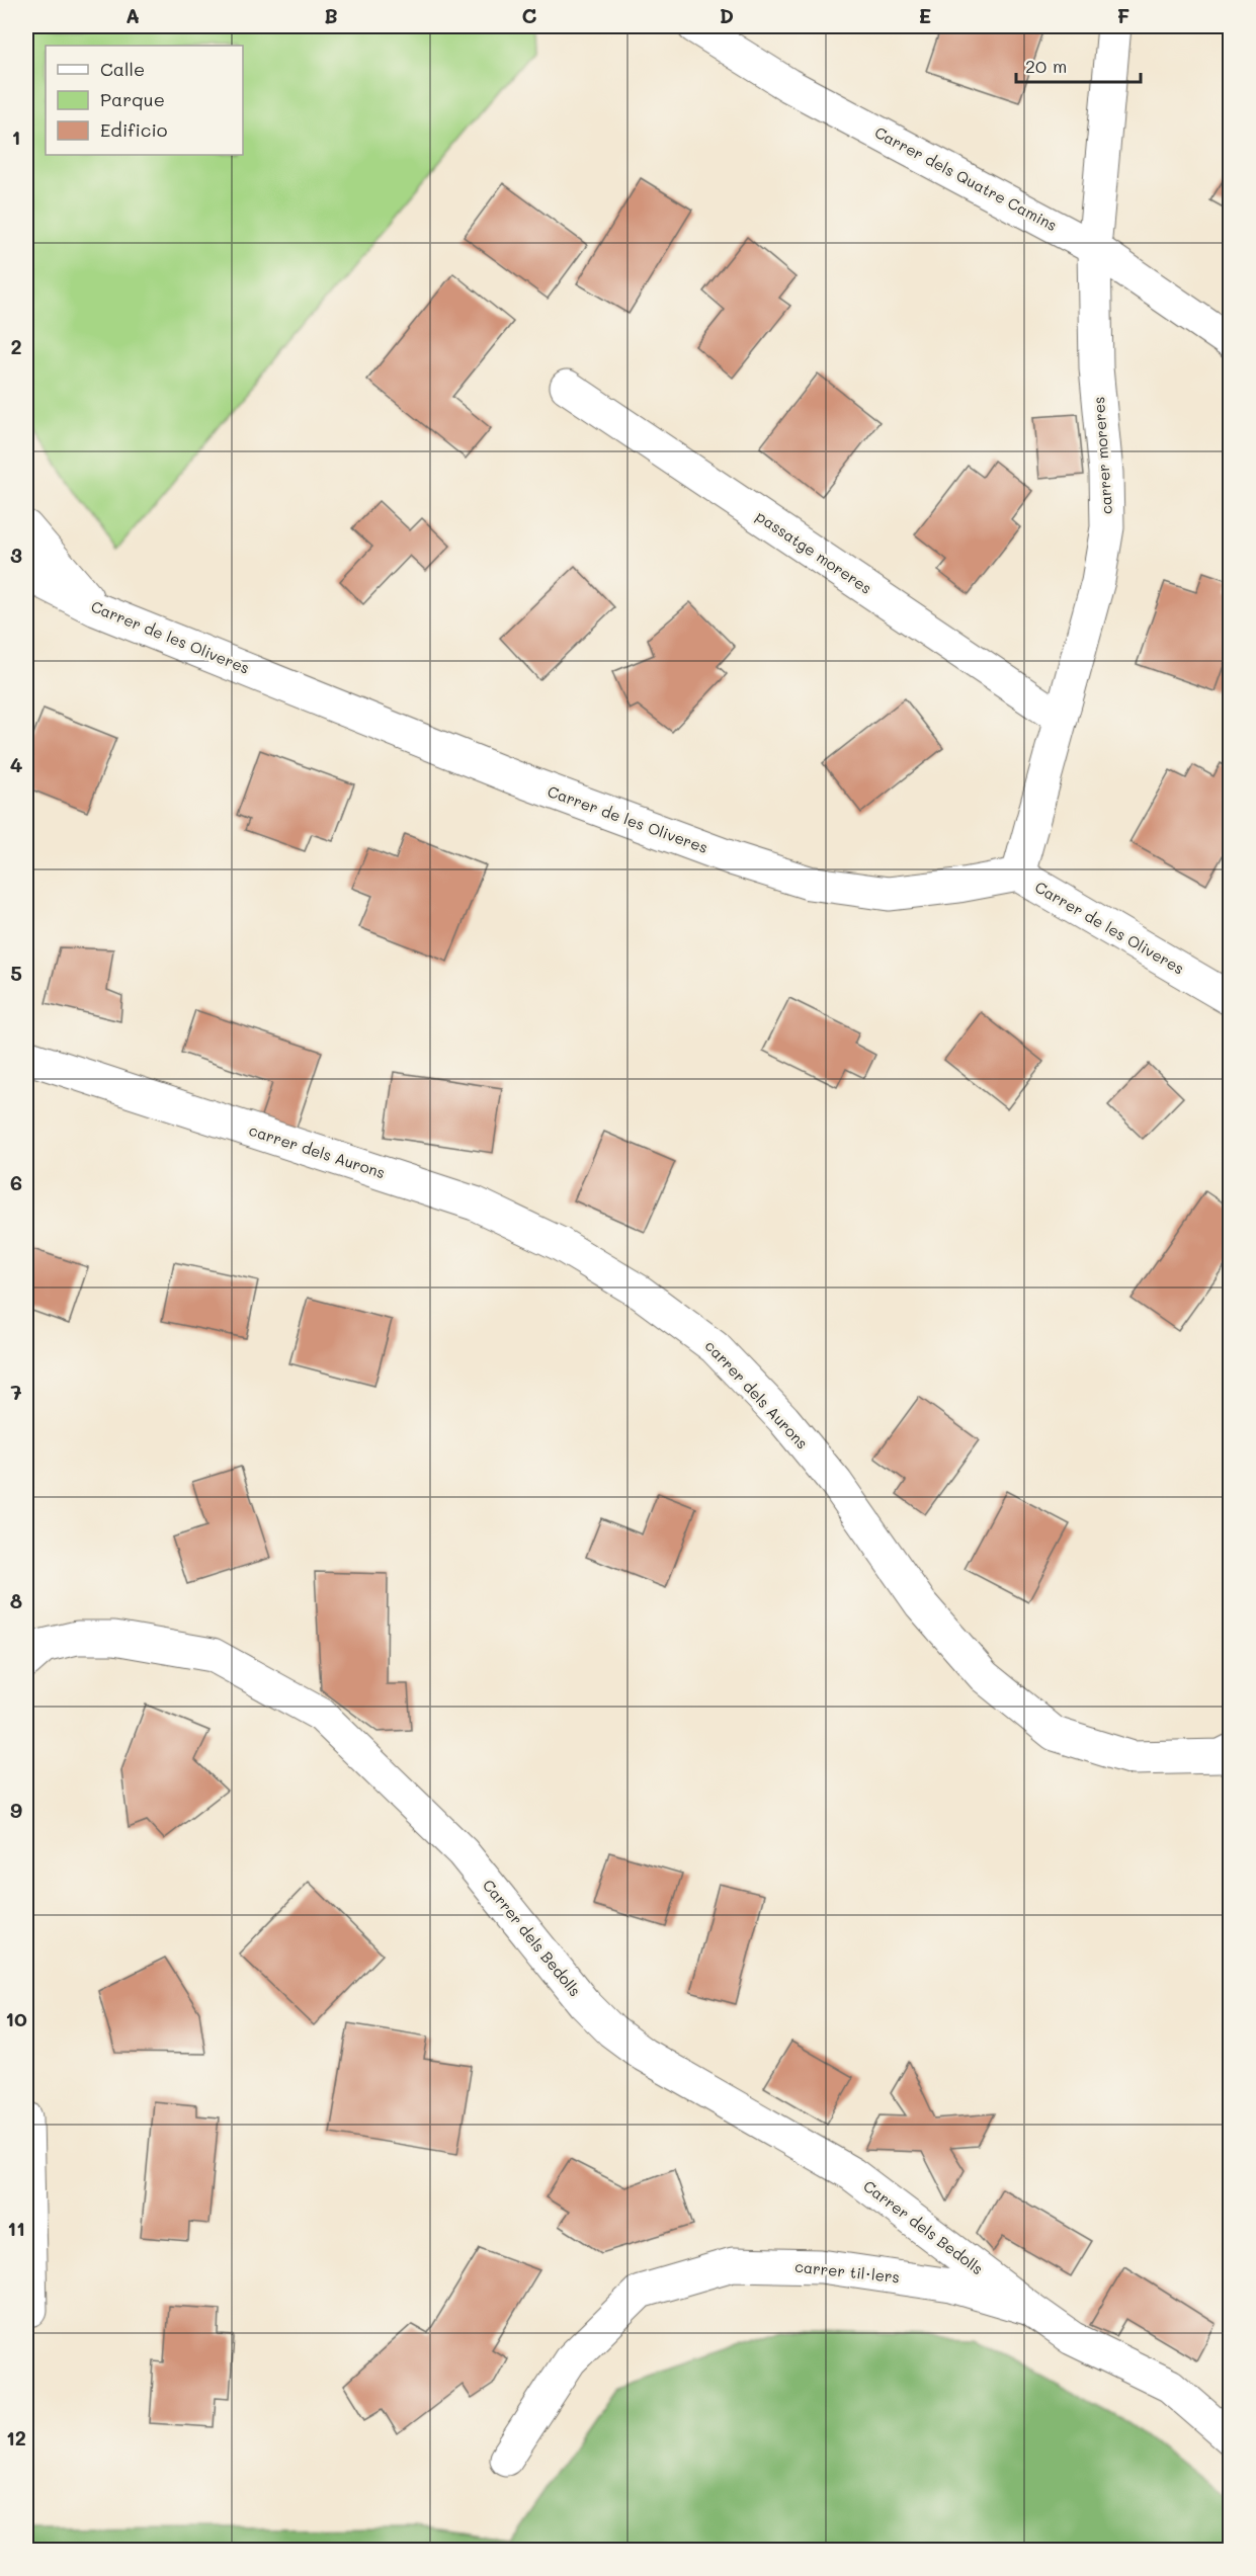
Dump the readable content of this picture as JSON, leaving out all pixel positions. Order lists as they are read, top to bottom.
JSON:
{
  "streets": {
    "street": [
      "Carrer dels Quatre Camins",
      "carrer moreres",
      "passatge moreres",
      "Carrer de les Oliveres",
      "carrer dels Aurons",
      "Carrer dels Bedolls",
      "carrer til·lers"
    ]
  },
  "crossings": [
    ["Carrer dels Quatre Camins", "carrer moreres"],
    ["carrer moreres", "passatge moreres"],
    ["carrer moreres", "Carrer de les Oliveres"],
    ["Carrer dels Bedolls", "carrer til·lers"]
  ],
  "legend": ["Calle", "Parque", "Edificio"],
  "scale_bar": "20 m",
  "grid": {
    "columns": [
      "A",
      "B",
      "C",
      "D",
      "E",
      "F"
    ],
    "rows": [
      "1",
      "2",
      "3",
      "4",
      "5",
      "6",
      "7",
      "8",
      "9",
      "10",
      "11",
      "12"
    ]
  }
}
